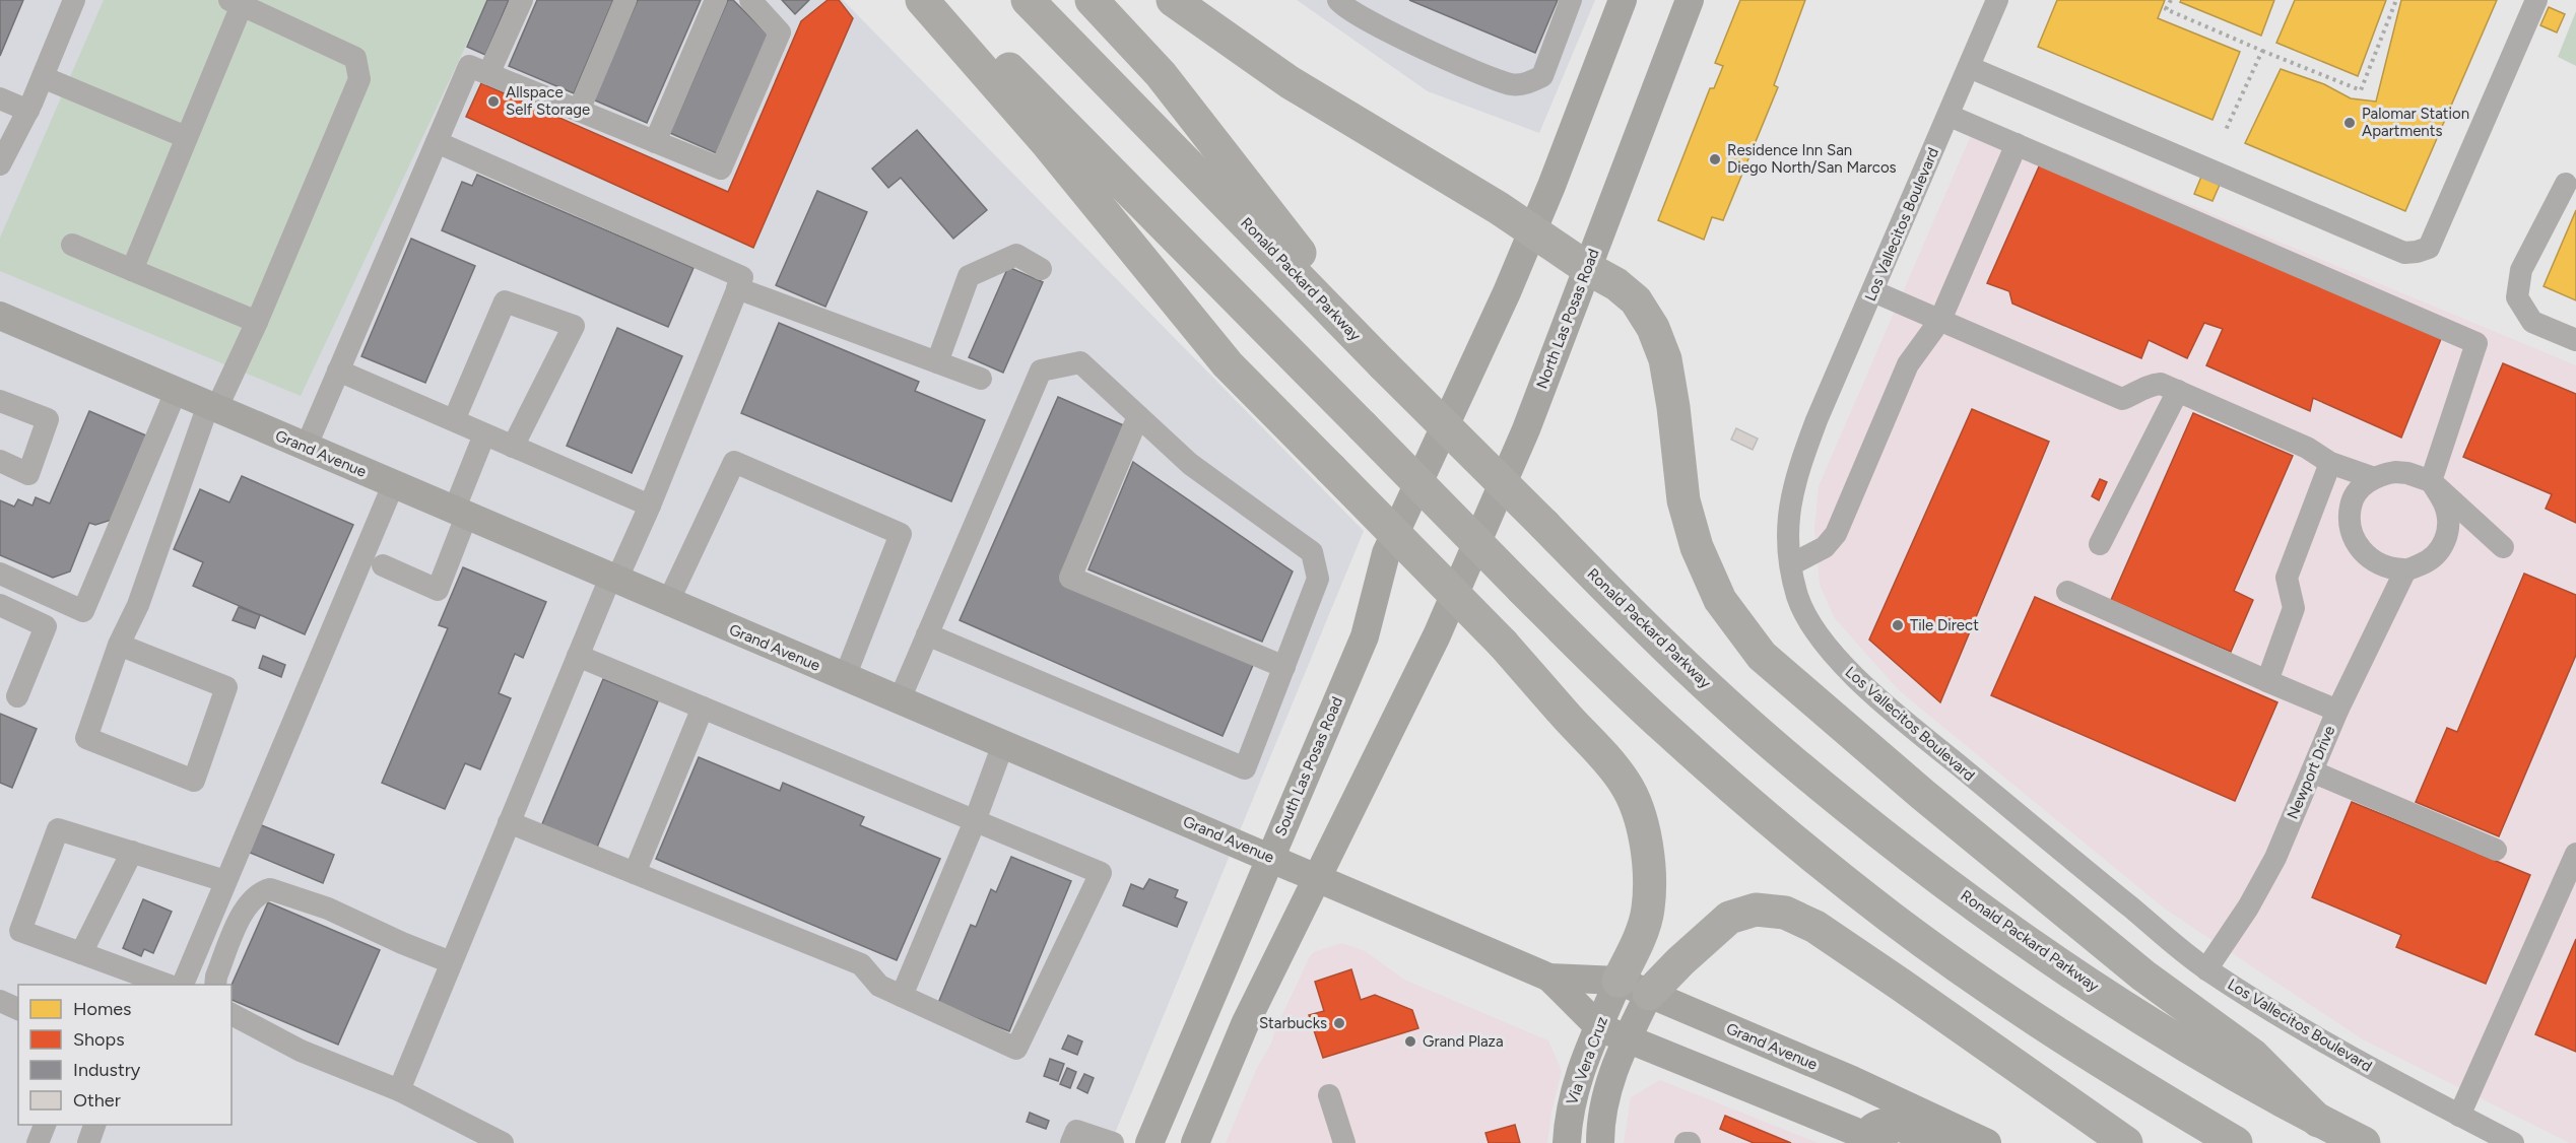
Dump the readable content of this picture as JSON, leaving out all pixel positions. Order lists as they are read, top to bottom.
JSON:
{
  "streets": {
    "highway": ["Ronald Packard Parkway"],
    "main road": [
      "North Las Posas Road",
      "Grand Avenue",
      "South Las Posas Road",
      "Via Vera Cruz"
    ],
    "street": ["Los Vallecitos Boulevard", "Newport Drive"]
  },
  "crossings": [
    ["Los Vallecitos Boulevard", "Newport Drive"],
    ["North Las Posas Road", "Grand Avenue"],
    ["Grand Avenue", "South Las Posas Road"],
    ["Grand Avenue", "Via Vera Cruz"]
  ],
  "places": [
    "Allspace Self Storage",
    "Palomar Station Apartments",
    "Residence Inn San Diego North/San Marcos",
    "Tile Direct",
    "Starbucks",
    "Grand Plaza"
  ],
  "legend": [
    "Homes",
    "Shops",
    "Industry",
    "Other"
  ]
}
